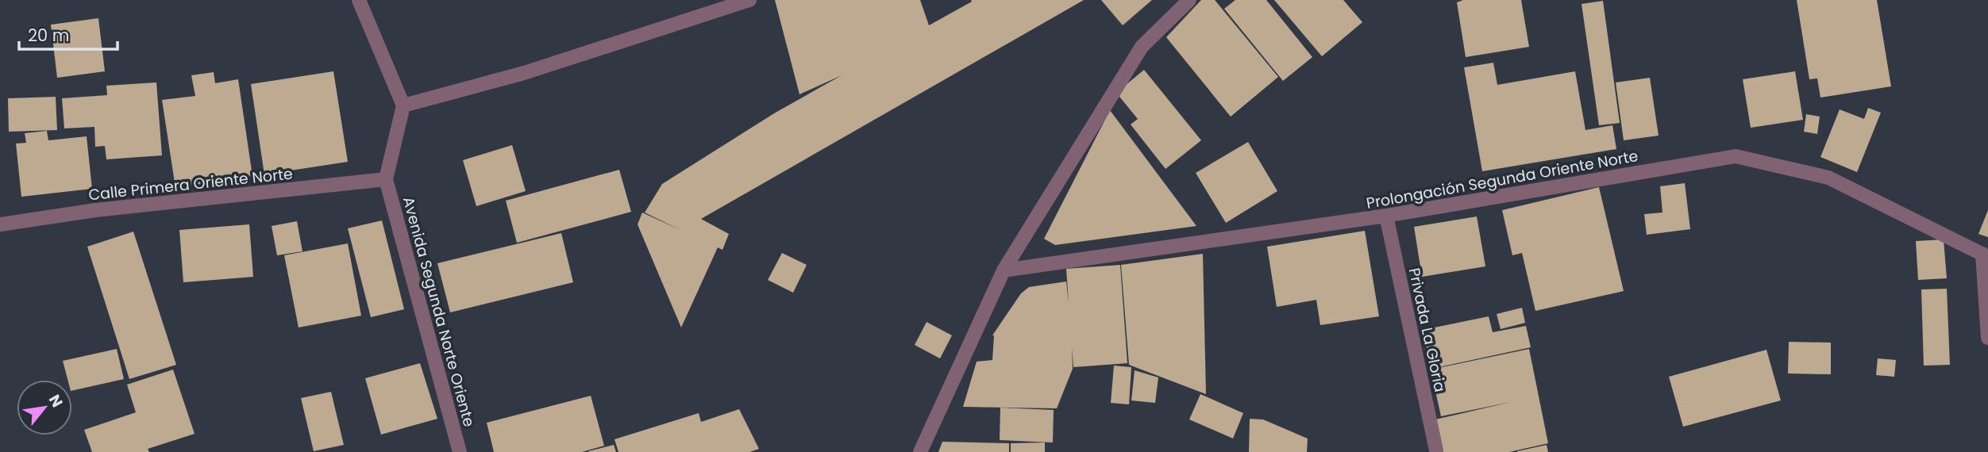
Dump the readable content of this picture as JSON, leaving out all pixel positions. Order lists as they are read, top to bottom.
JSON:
{
  "streets": {
    "street": [
      "Prolongación Segunda Oriente Norte",
      "Calle Primera Oriente Norte",
      "Avenida Segunda Norte Oriente",
      "Privada La Gloria"
    ]
  },
  "crossings": [
    ["Prolongación Segunda Oriente Norte", "Privada La Gloria"],
    ["Calle Primera Oriente Norte", "Avenida Segunda Norte Oriente"]
  ],
  "scale_bar": "20 m",
  "north": "top right"
}
